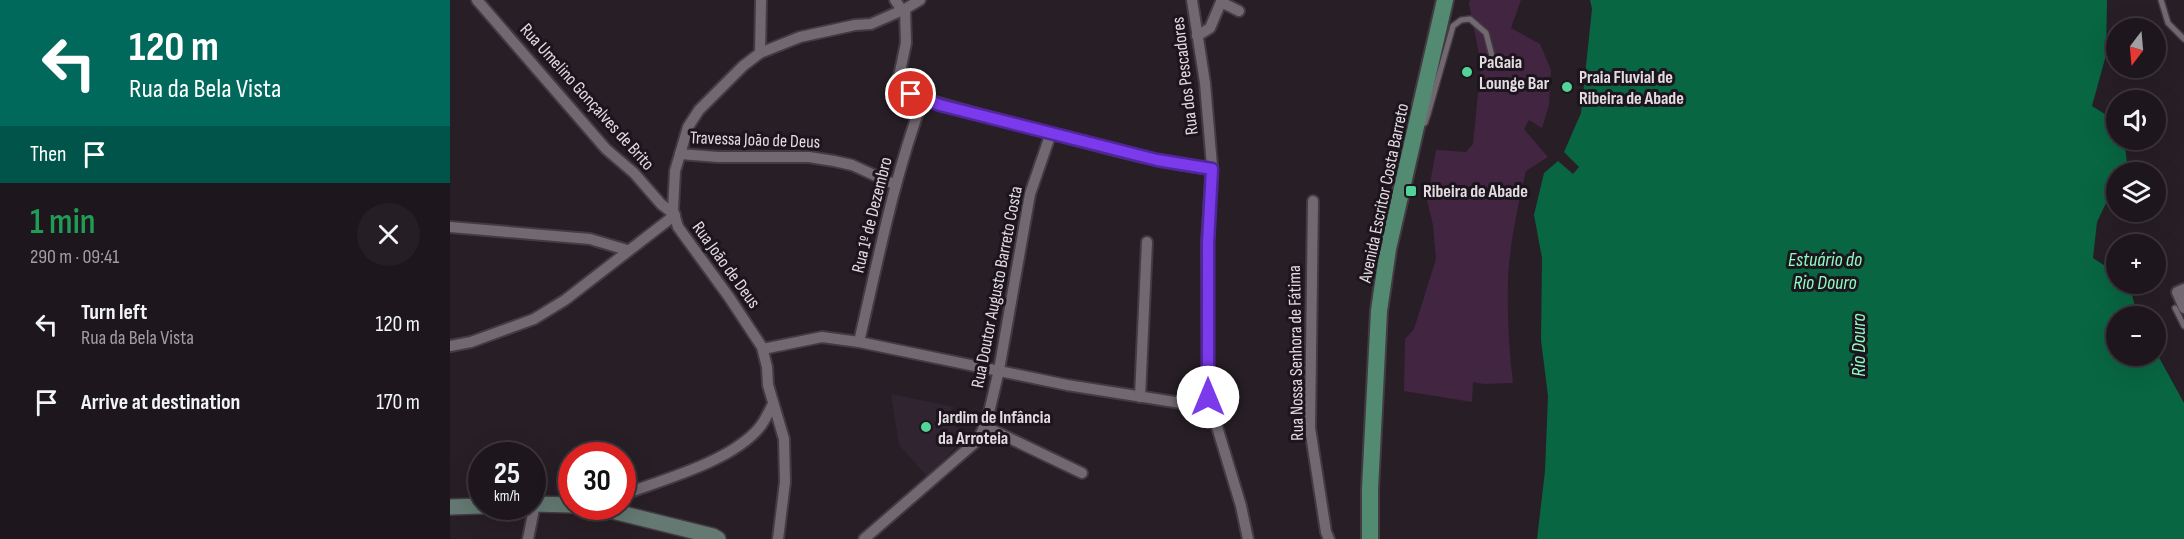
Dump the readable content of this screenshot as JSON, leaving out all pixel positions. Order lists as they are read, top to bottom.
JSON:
{
  "streets": {
    "main road": ["Avenida Escritor Costa Barreto"],
    "street": [
      "Rua dos Pescadores",
      "Rua Umelino Gonçalves de Brito",
      "Travessa João de Deus",
      "Rua 1º de Dezembro",
      "Rua João de Deus",
      "Rua Doutor Augusto Barreto Costa",
      "Rua Nossa Senhora de Fátima"
    ]
  },
  "crossings": [
    ["Rua Umelino Gonçalves de Brito", "Rua João de Deus"],
    ["Travessa João de Deus", "Rua 1º de Dezembro"],
    ["Travessa João de Deus", "Rua João de Deus"]
  ],
  "water": ["Estuário do Rio Douro", "Rio Douro"],
  "places": {
    "other": ["PaGaia Lounge Bar", "Praia Fluvial de Ribeira de Abade", "Jardim de Infância da Arroteia"],
    "transit": ["Ribeira de Abade"]
  },
  "north": "bottom",
  "page": {
    "turn": ["120 m", "Rua da Bela Vista"],
    "map_buttons": ["+", "−"],
    "then": "Then",
    "heading": ["1 min", "290 m · 09:41"],
    "list": [
      {
        "name": "Turn left",
        "note": "Rua da Bela Vista",
        "value": "120 m"
      },
      {
        "name": "Arrive at destination",
        "value": "170 m"
      }
    ],
    "speed": "25 km/h",
    "limit": "30"
  }
}
